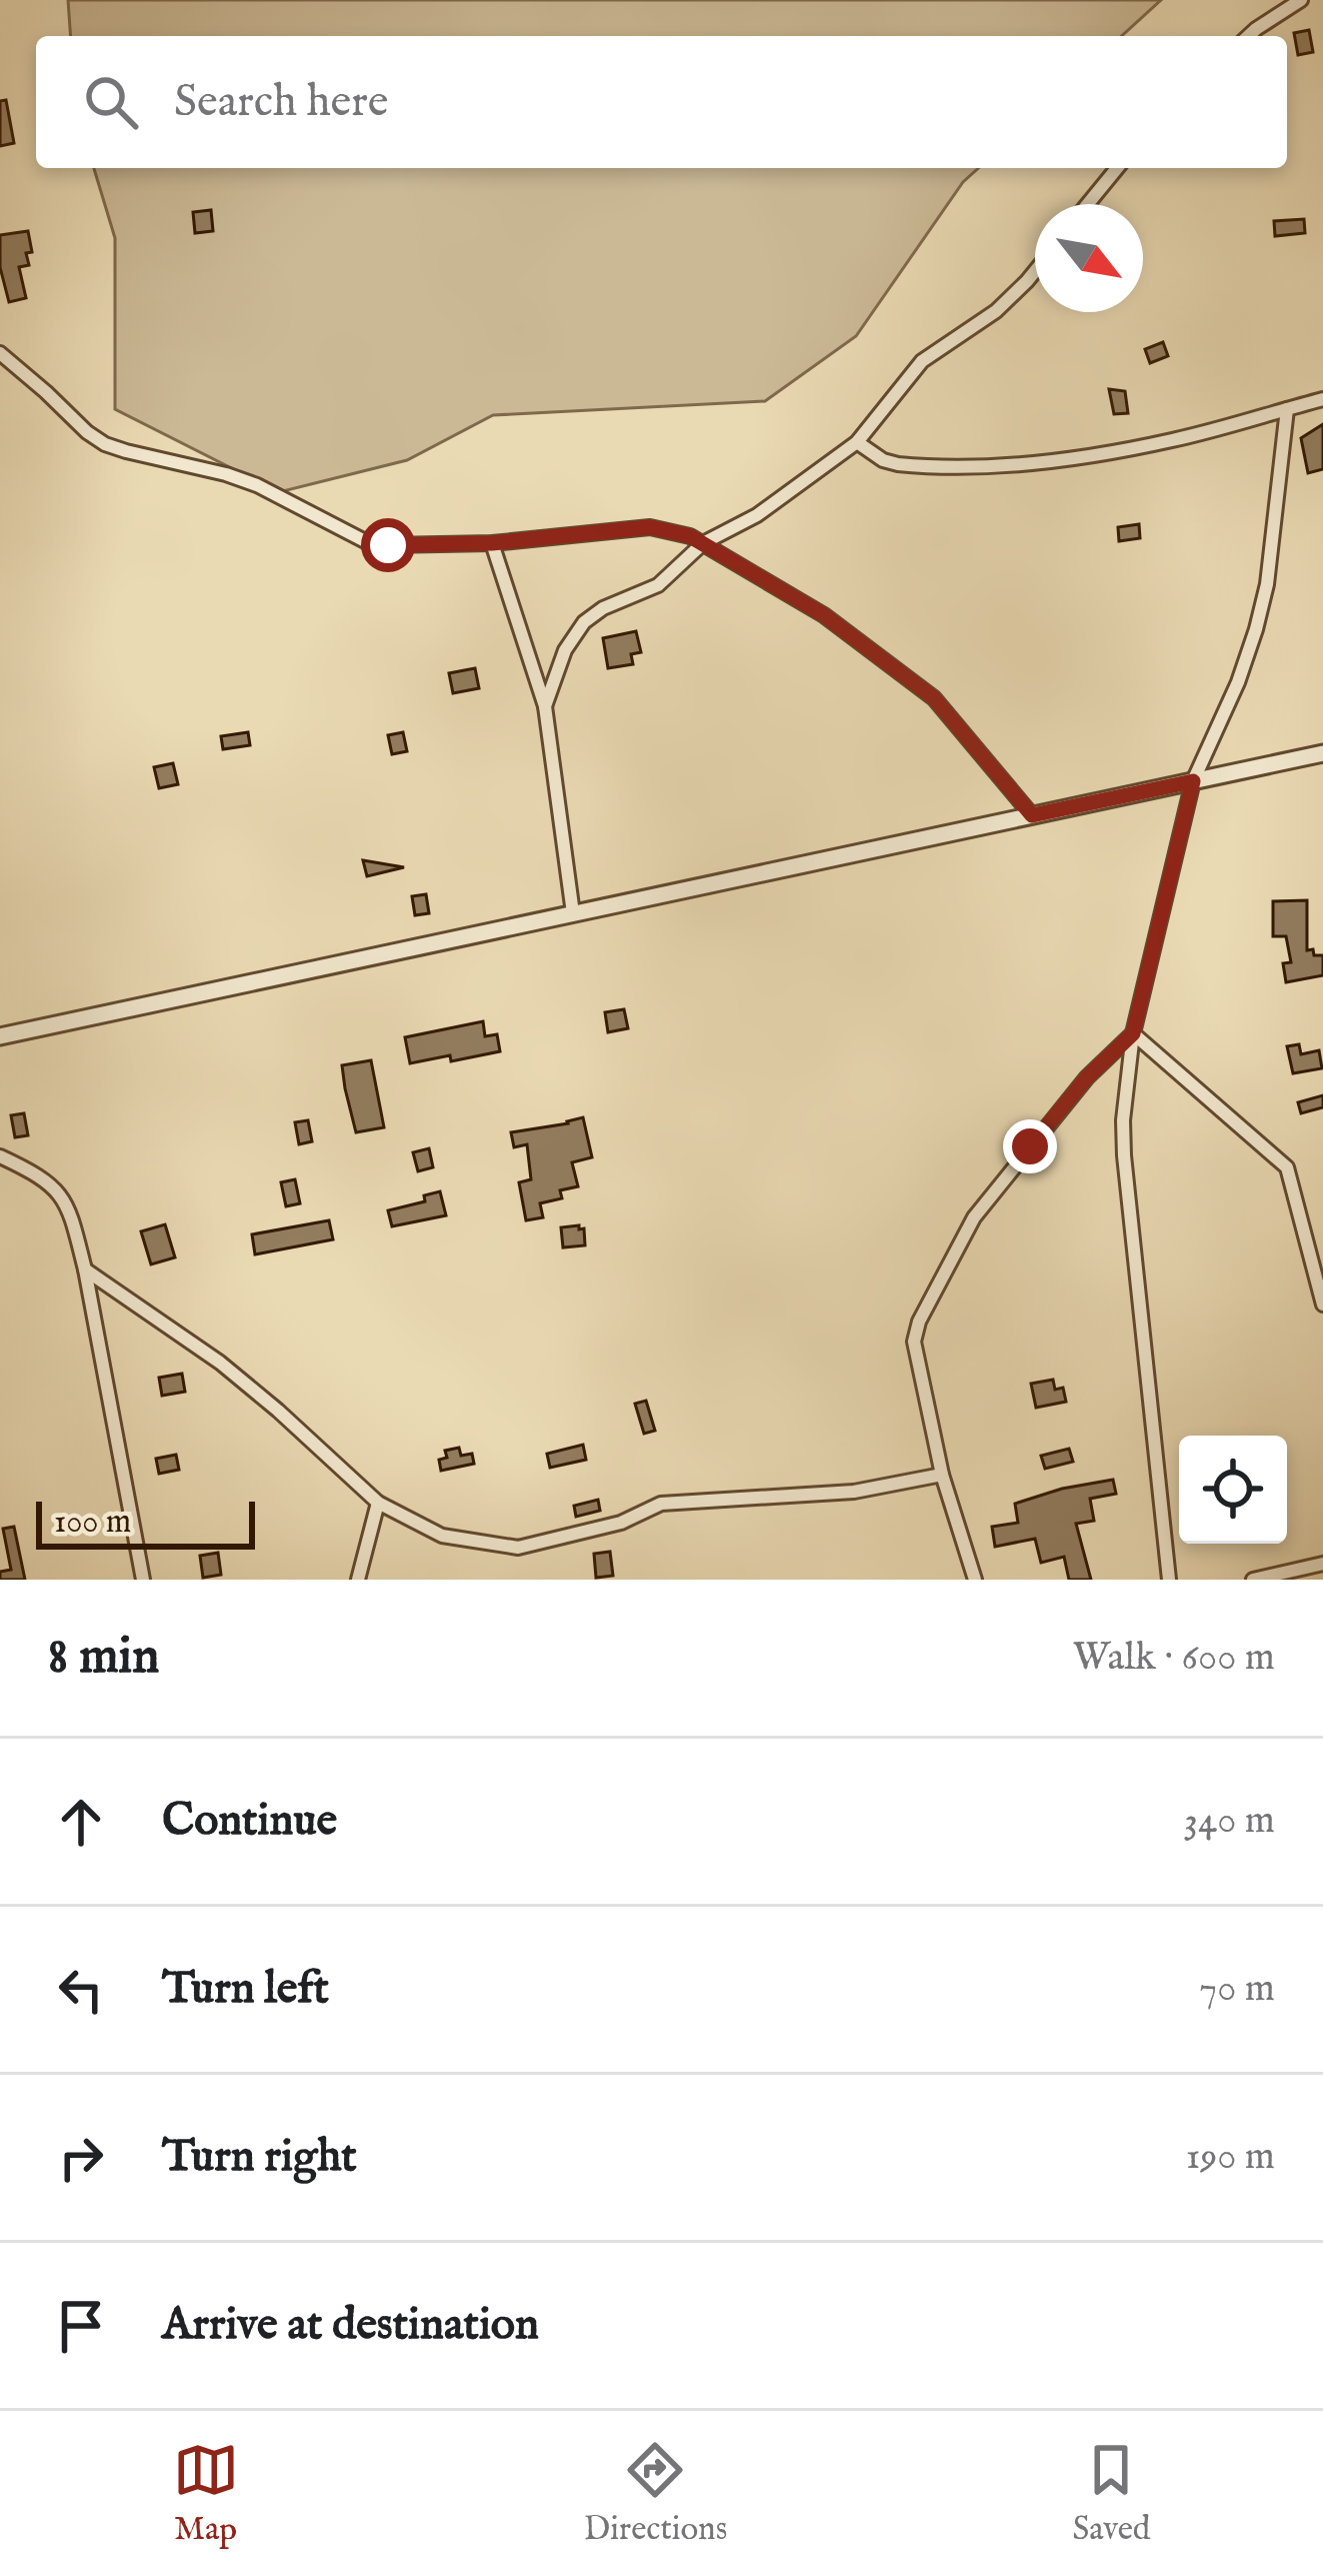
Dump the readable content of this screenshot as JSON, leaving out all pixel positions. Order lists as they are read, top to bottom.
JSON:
{
  "scale_bar": "100 m",
  "north": "bottom right",
  "page": {
    "search": "Search here",
    "scale": "100 m",
    "heading": ["8 min", "Walk · 600 m"],
    "list": [
      ["Continue", "340 m"],
      ["Turn left", "70 m"],
      ["Turn right", "190 m"],
      "Arrive at destination"
    ],
    "nav": ["Map", "Directions", "Saved"]
  }
}
